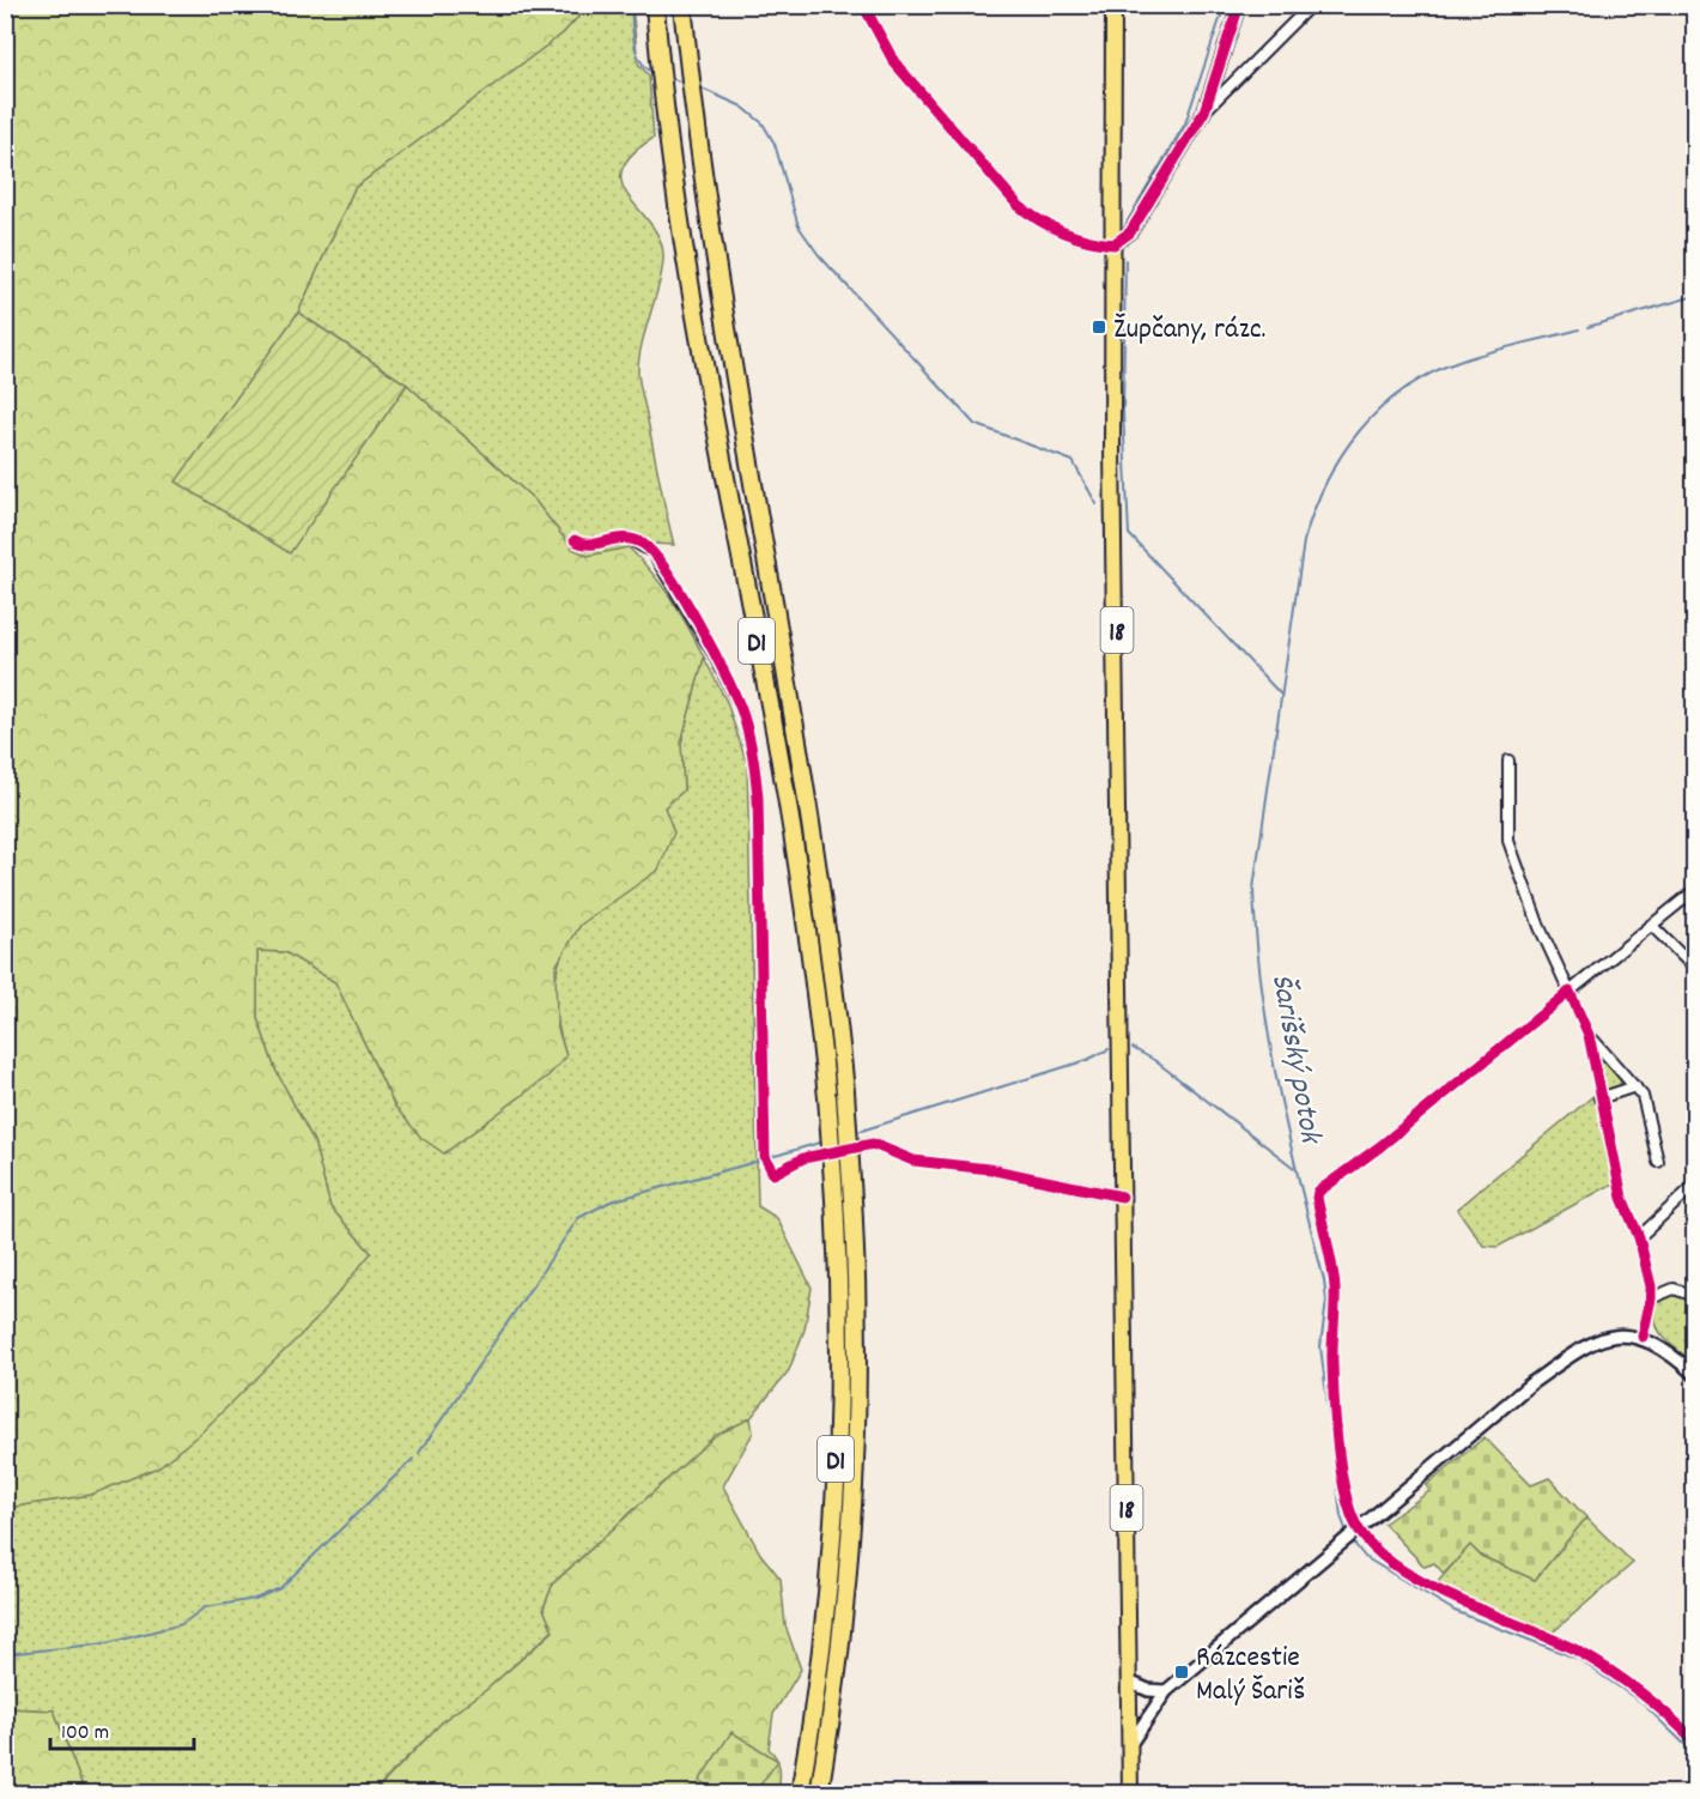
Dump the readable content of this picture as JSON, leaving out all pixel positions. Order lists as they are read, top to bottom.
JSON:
{
  "streets": {
    "highway": ["D1"],
    "main road": ["18"]
  },
  "water": ["Šarišský potok"],
  "places": {
    "transit": ["Župčany, rázc.", "Rázcestie Malý Šariš"]
  },
  "scale_bar": "100 m"
}
